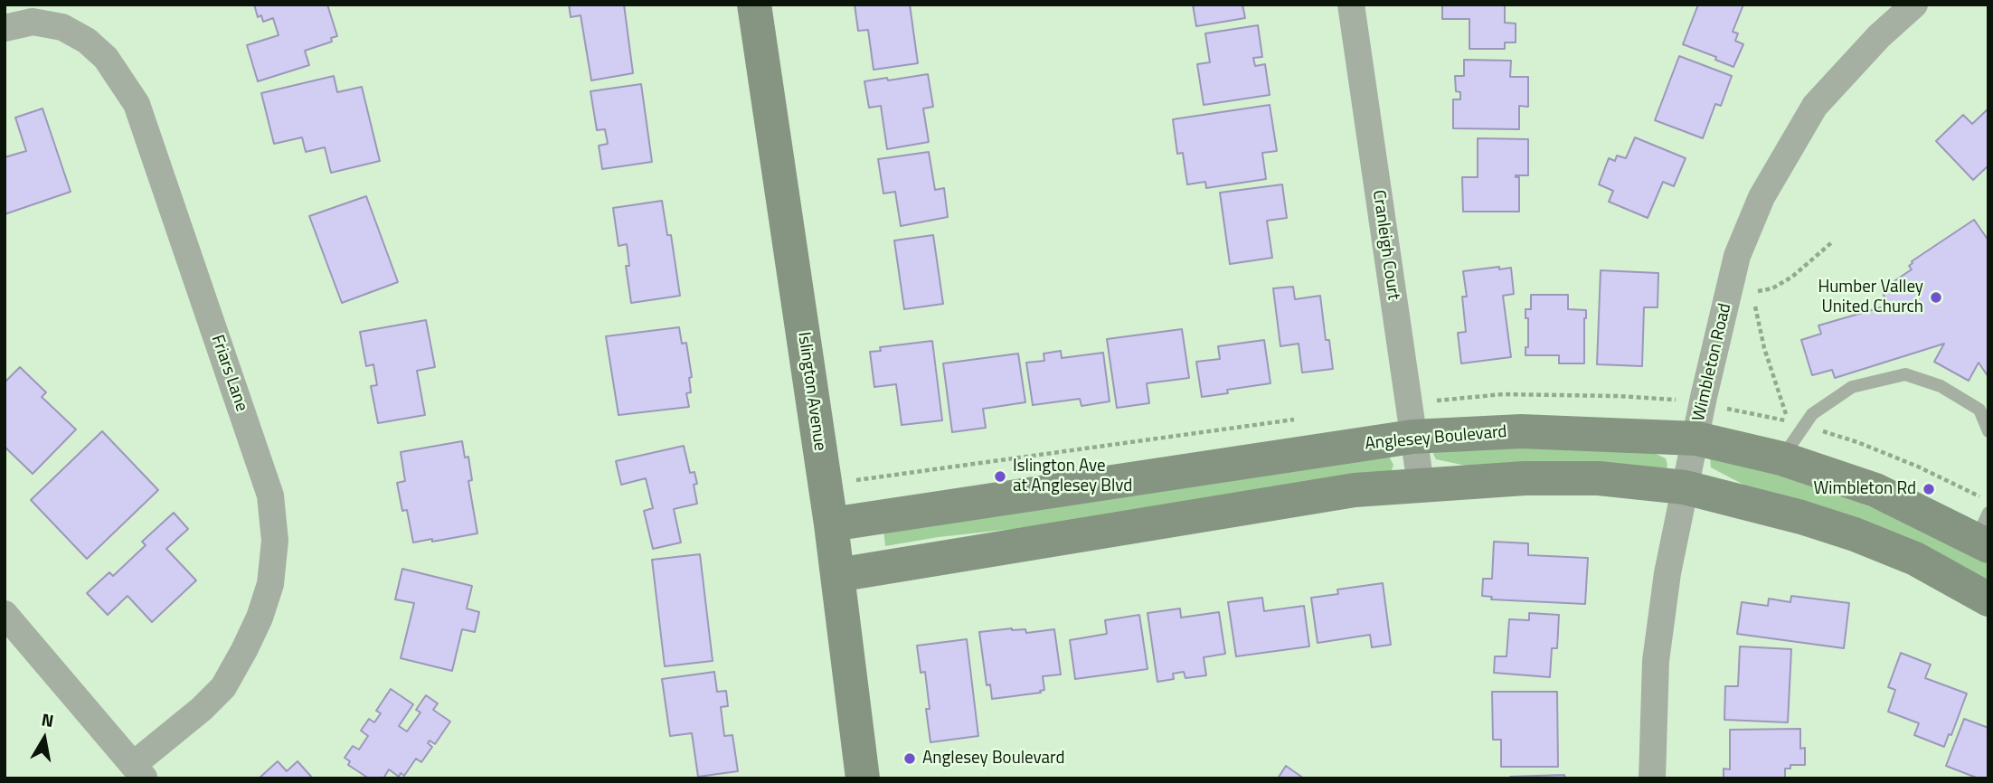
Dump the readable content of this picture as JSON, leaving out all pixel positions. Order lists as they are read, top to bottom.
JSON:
{
  "streets": {
    "street": [
      "Cranleigh Court",
      "Wimbleton Road",
      "Friars Lane",
      "Islington Avenue",
      "Anglesey Boulevard"
    ]
  },
  "crossings": [
    ["Cranleigh Court", "Anglesey Boulevard"],
    ["Wimbleton Road", "Anglesey Boulevard"],
    ["Islington Avenue", "Anglesey Boulevard"]
  ],
  "places": [
    "Humber Valley United Church",
    "Islington Ave at Anglesey Blvd",
    "Wimbleton Rd",
    "Anglesey Boulevard"
  ],
  "north": "top"
}
